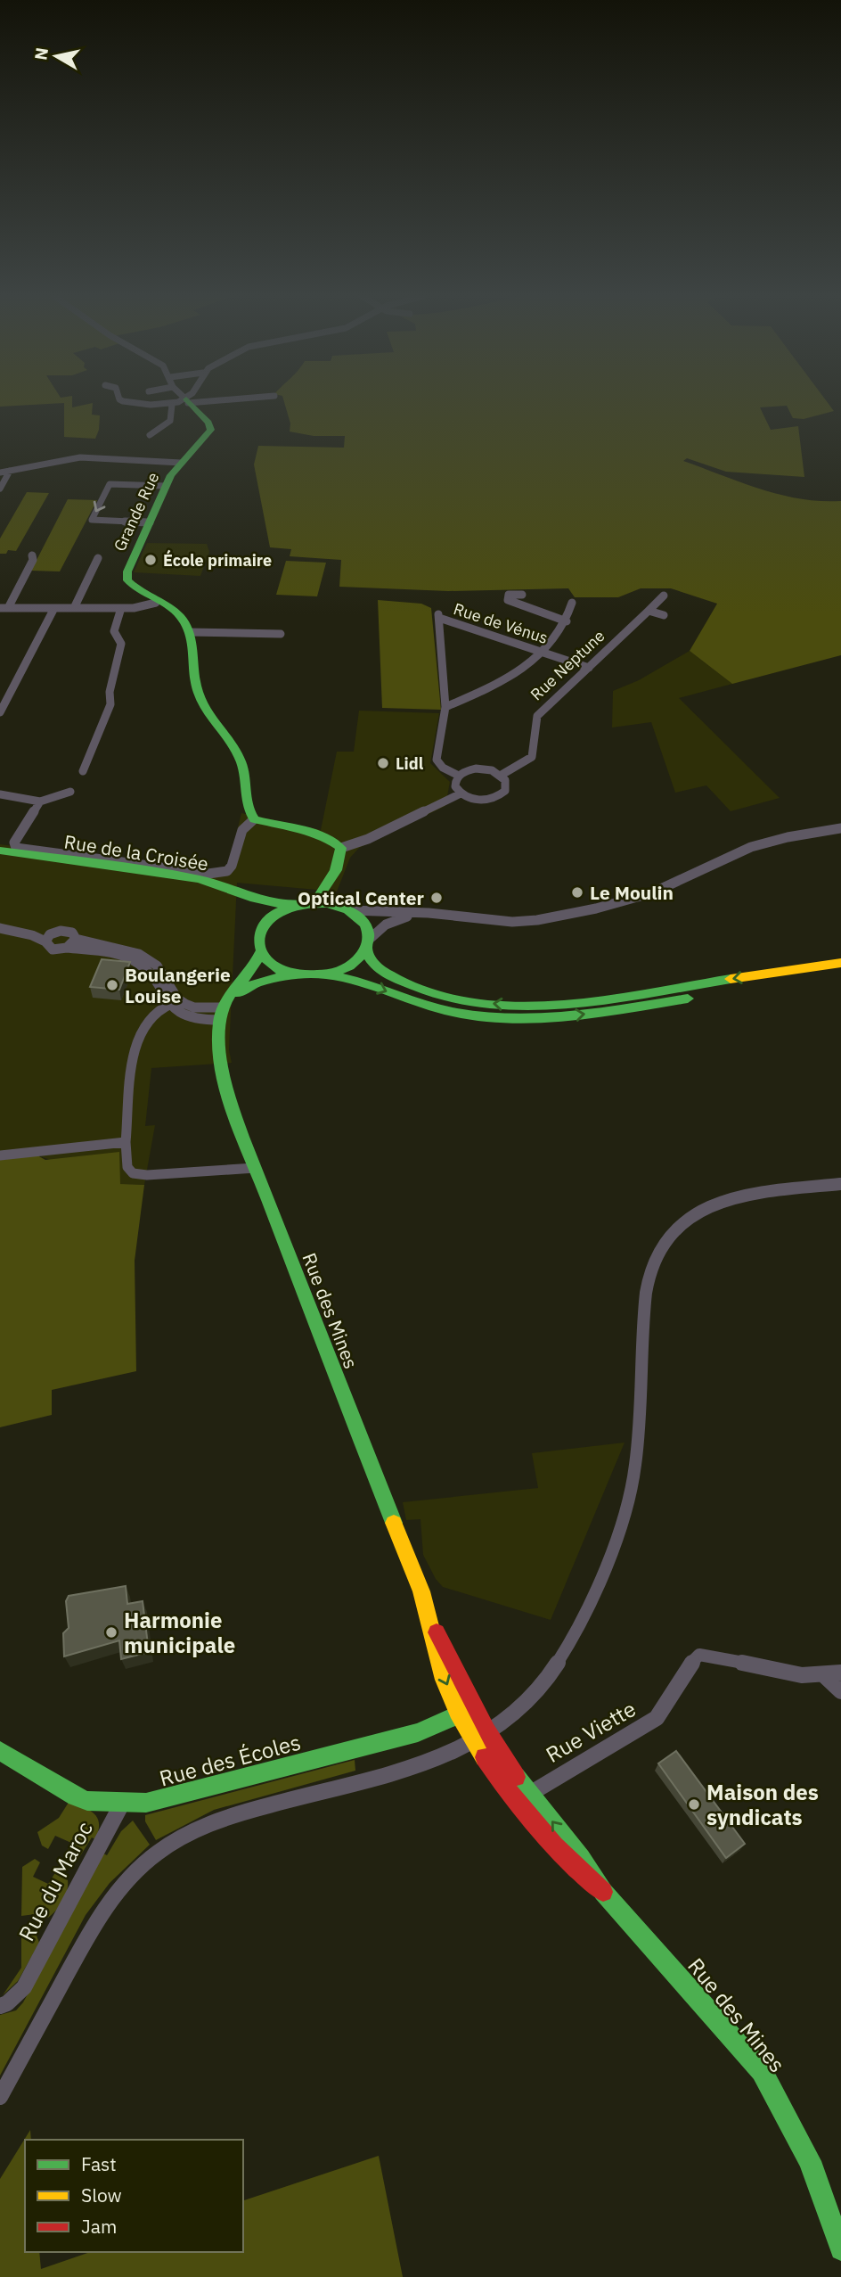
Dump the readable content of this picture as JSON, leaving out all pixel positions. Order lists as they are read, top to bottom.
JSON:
{
  "streets": {
    "street": [
      "Grande Rue",
      "Rue de Vénus",
      "Rue Neptune",
      "Rue de la Croisée",
      "Rue des Mines",
      "Rue Viette",
      "Rue des Écoles",
      "Rue du Maroc"
    ]
  },
  "crossings": [
    ["Rue de Vénus", "Rue Neptune"],
    ["Rue des Mines", "Rue Viette"],
    ["Rue des Mines", "Rue des Écoles"],
    ["Rue des Écoles", "Rue du Maroc"]
  ],
  "places": [
    "École primaire",
    "Lidl",
    "Le Moulin",
    "Optical Center",
    "Boulangerie Louise",
    "Harmonie municipale",
    "Maison des syndicats"
  ],
  "legend": ["Fast", "Slow", "Jam"],
  "north": "left"
}
